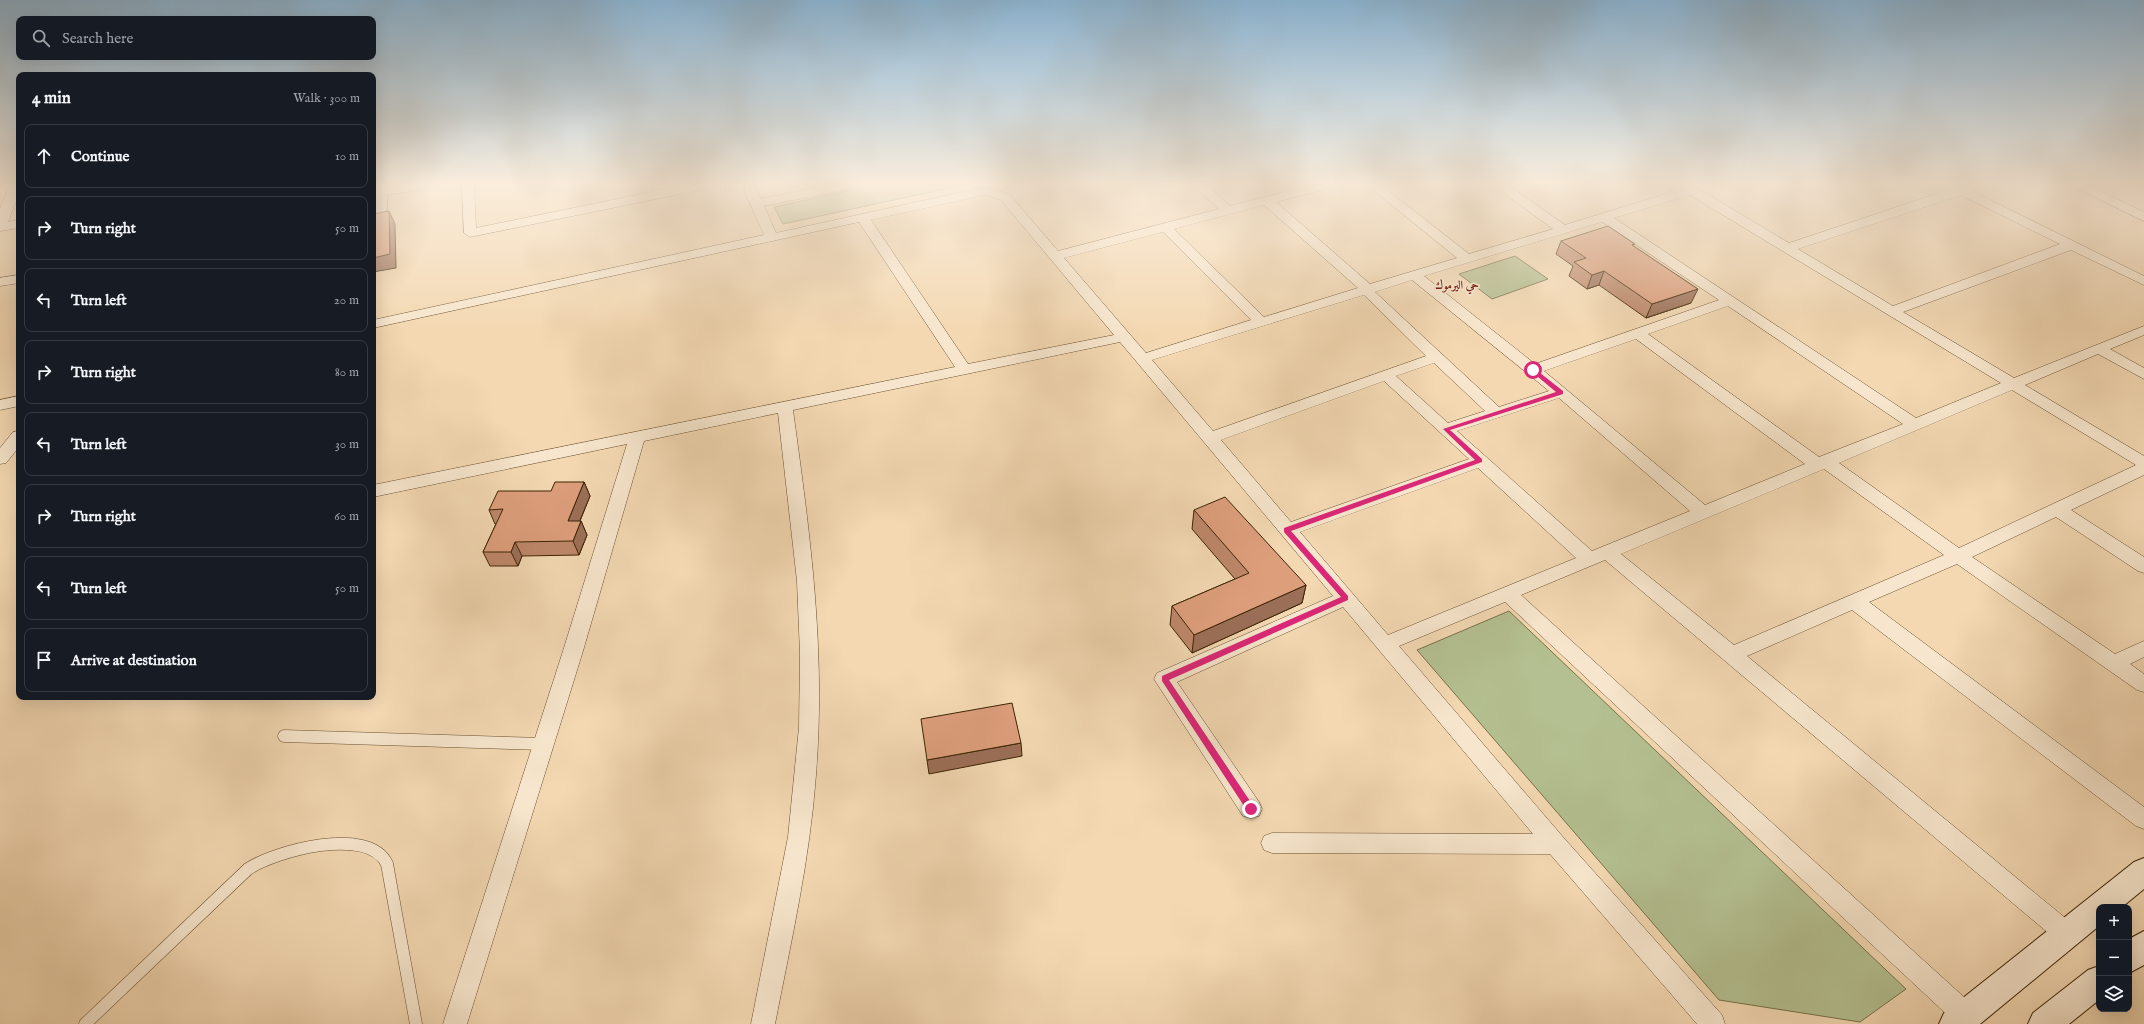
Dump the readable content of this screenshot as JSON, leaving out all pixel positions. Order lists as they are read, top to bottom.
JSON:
{
  "districts": ["حي اليرموك"],
  "page": {
    "search": "Search here",
    "heading": ["4 min", "Walk · 300 m"],
    "list": [
      ["Continue", "10 m"],
      ["Turn right", "50 m"],
      ["Turn left", "20 m"],
      ["Turn right", "80 m"],
      ["Turn left", "30 m"],
      ["Turn right", "60 m"],
      ["Turn left", "50 m"],
      "Arrive at destination"
    ],
    "map_buttons": ["+", "−"]
  }
}
